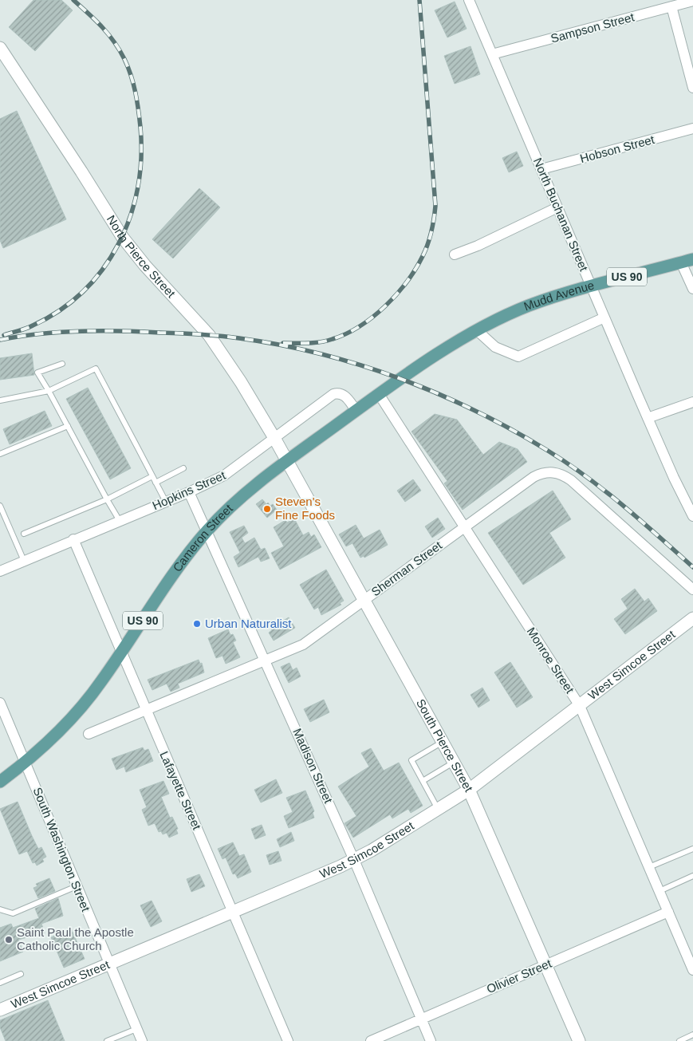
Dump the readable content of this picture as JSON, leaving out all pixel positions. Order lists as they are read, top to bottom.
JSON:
{
  "streets": {
    "main road": ["US 90", "Mudd Avenue", "Cameron Street"],
    "street": [
      "Sampson Street",
      "Hobson Street",
      "North Buchanan Street",
      "North Pierce Street",
      "Hopkins Street",
      "Sherman Street",
      "Monroe Street",
      "West Simcoe Street",
      "South Pierce Street",
      "Madison Street",
      "Lafayette Street",
      "South Washington Street",
      "Olivier Street"
    ]
  },
  "crossings": [
    ["Sampson Street", "North Buchanan Street"],
    ["Hobson Street", "North Buchanan Street"],
    ["North Buchanan Street", "Mudd Avenue"],
    ["North Pierce Street", "Hopkins Street"],
    ["North Pierce Street", "Cameron Street"],
    ["North Pierce Street", "South Pierce Street"],
    ["Mudd Avenue", "Cameron Street"],
    ["Hopkins Street", "Cameron Street"],
    ["Hopkins Street", "Madison Street"],
    ["Hopkins Street", "Lafayette Street"],
    ["Cameron Street", "Monroe Street"],
    ["Cameron Street", "South Pierce Street"],
    ["Cameron Street", "Madison Street"],
    ["Cameron Street", "Lafayette Street"],
    ["Cameron Street", "South Washington Street"],
    ["Sherman Street", "Monroe Street"],
    ["Sherman Street", "South Pierce Street"],
    ["Sherman Street", "Madison Street"],
    ["Sherman Street", "Lafayette Street"],
    ["Monroe Street", "West Simcoe Street"],
    ["Monroe Street", "Olivier Street"],
    ["West Simcoe Street", "South Pierce Street"],
    ["West Simcoe Street", "Madison Street"],
    ["West Simcoe Street", "Lafayette Street"],
    ["West Simcoe Street", "South Washington Street"],
    ["South Pierce Street", "Olivier Street"],
    ["Madison Street", "Olivier Street"]
  ],
  "places": ["Steven's Fine Foods", "Urban Naturalist", "Saint Paul the Apostle Catholic Church"]
}
